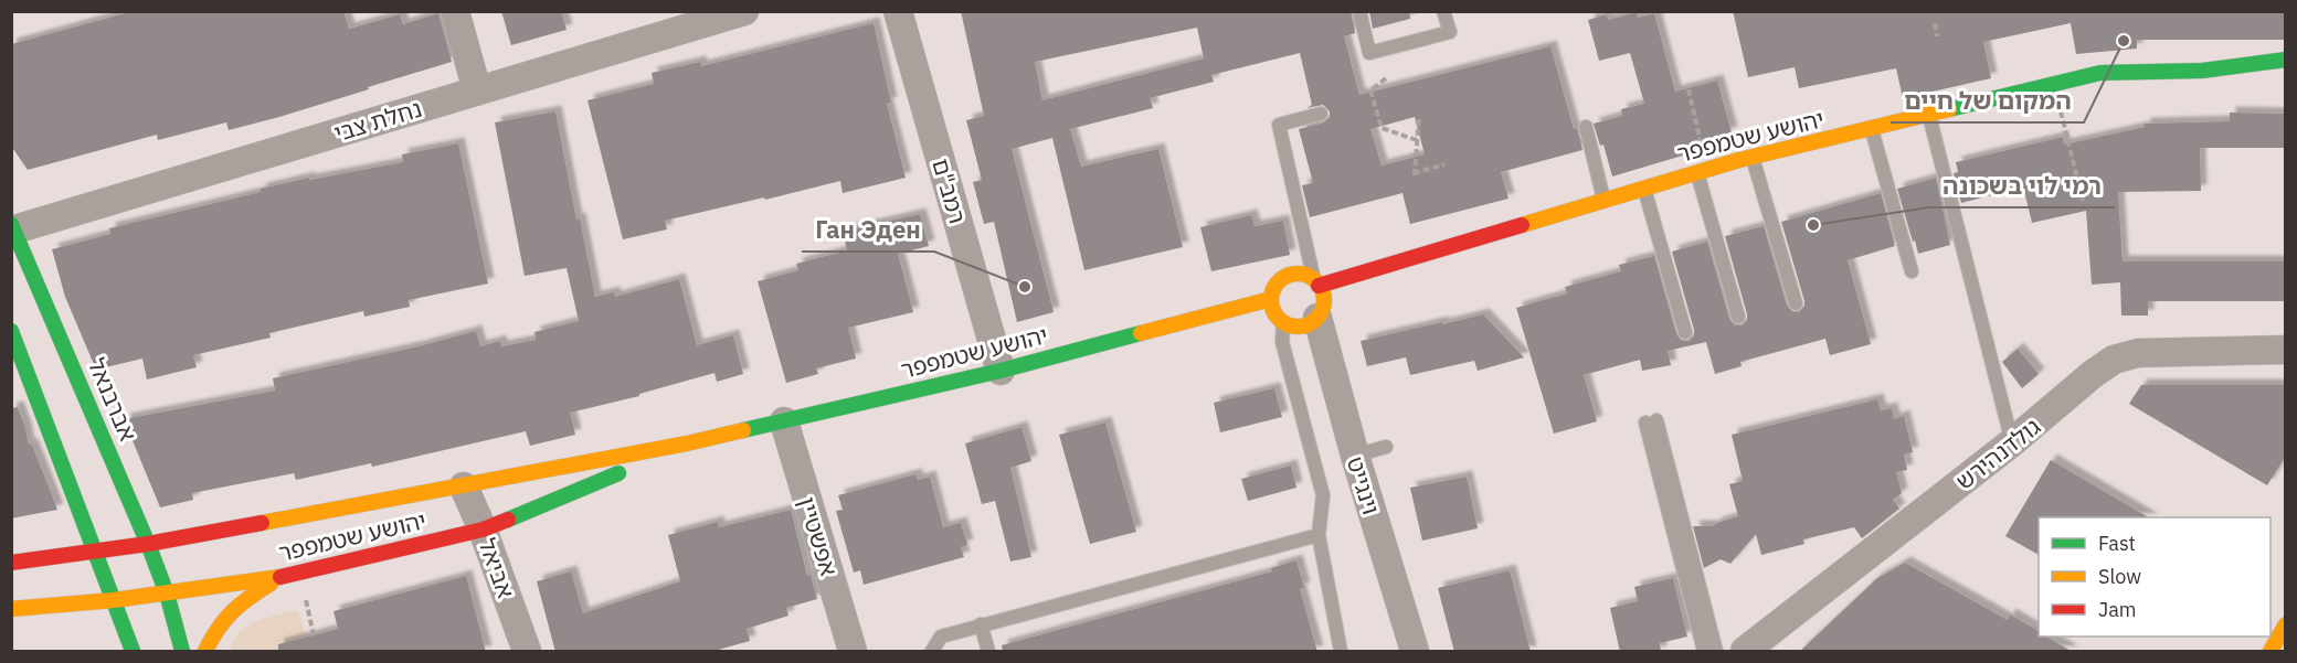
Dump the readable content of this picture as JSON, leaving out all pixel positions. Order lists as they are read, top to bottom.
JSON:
{
  "streets": {
    "street": [
      "נחלת צבי",
      "יהושע שטמפפר",
      "רמב\"ם",
      "אברבנאל",
      "גולדנהירש",
      "וינגייט",
      "אפשטיין",
      "אביאל"
    ]
  },
  "crossings": [
    ["נחלת צבי", "אברבנאל"],
    ["יהושע שטמפפר", "רמב\"ם"],
    ["יהושע שטמפפר", "אברבנאל"],
    ["יהושע שטמפפר", "וינגייט"],
    ["יהושע שטמפפר", "אפשטיין"],
    ["יהושע שטמפפר", "אביאל"]
  ],
  "places": ["המקום של חיים", "רמי לוי בשכונה", "Ган Эден"],
  "legend": ["Fast", "Slow", "Jam"]
}
